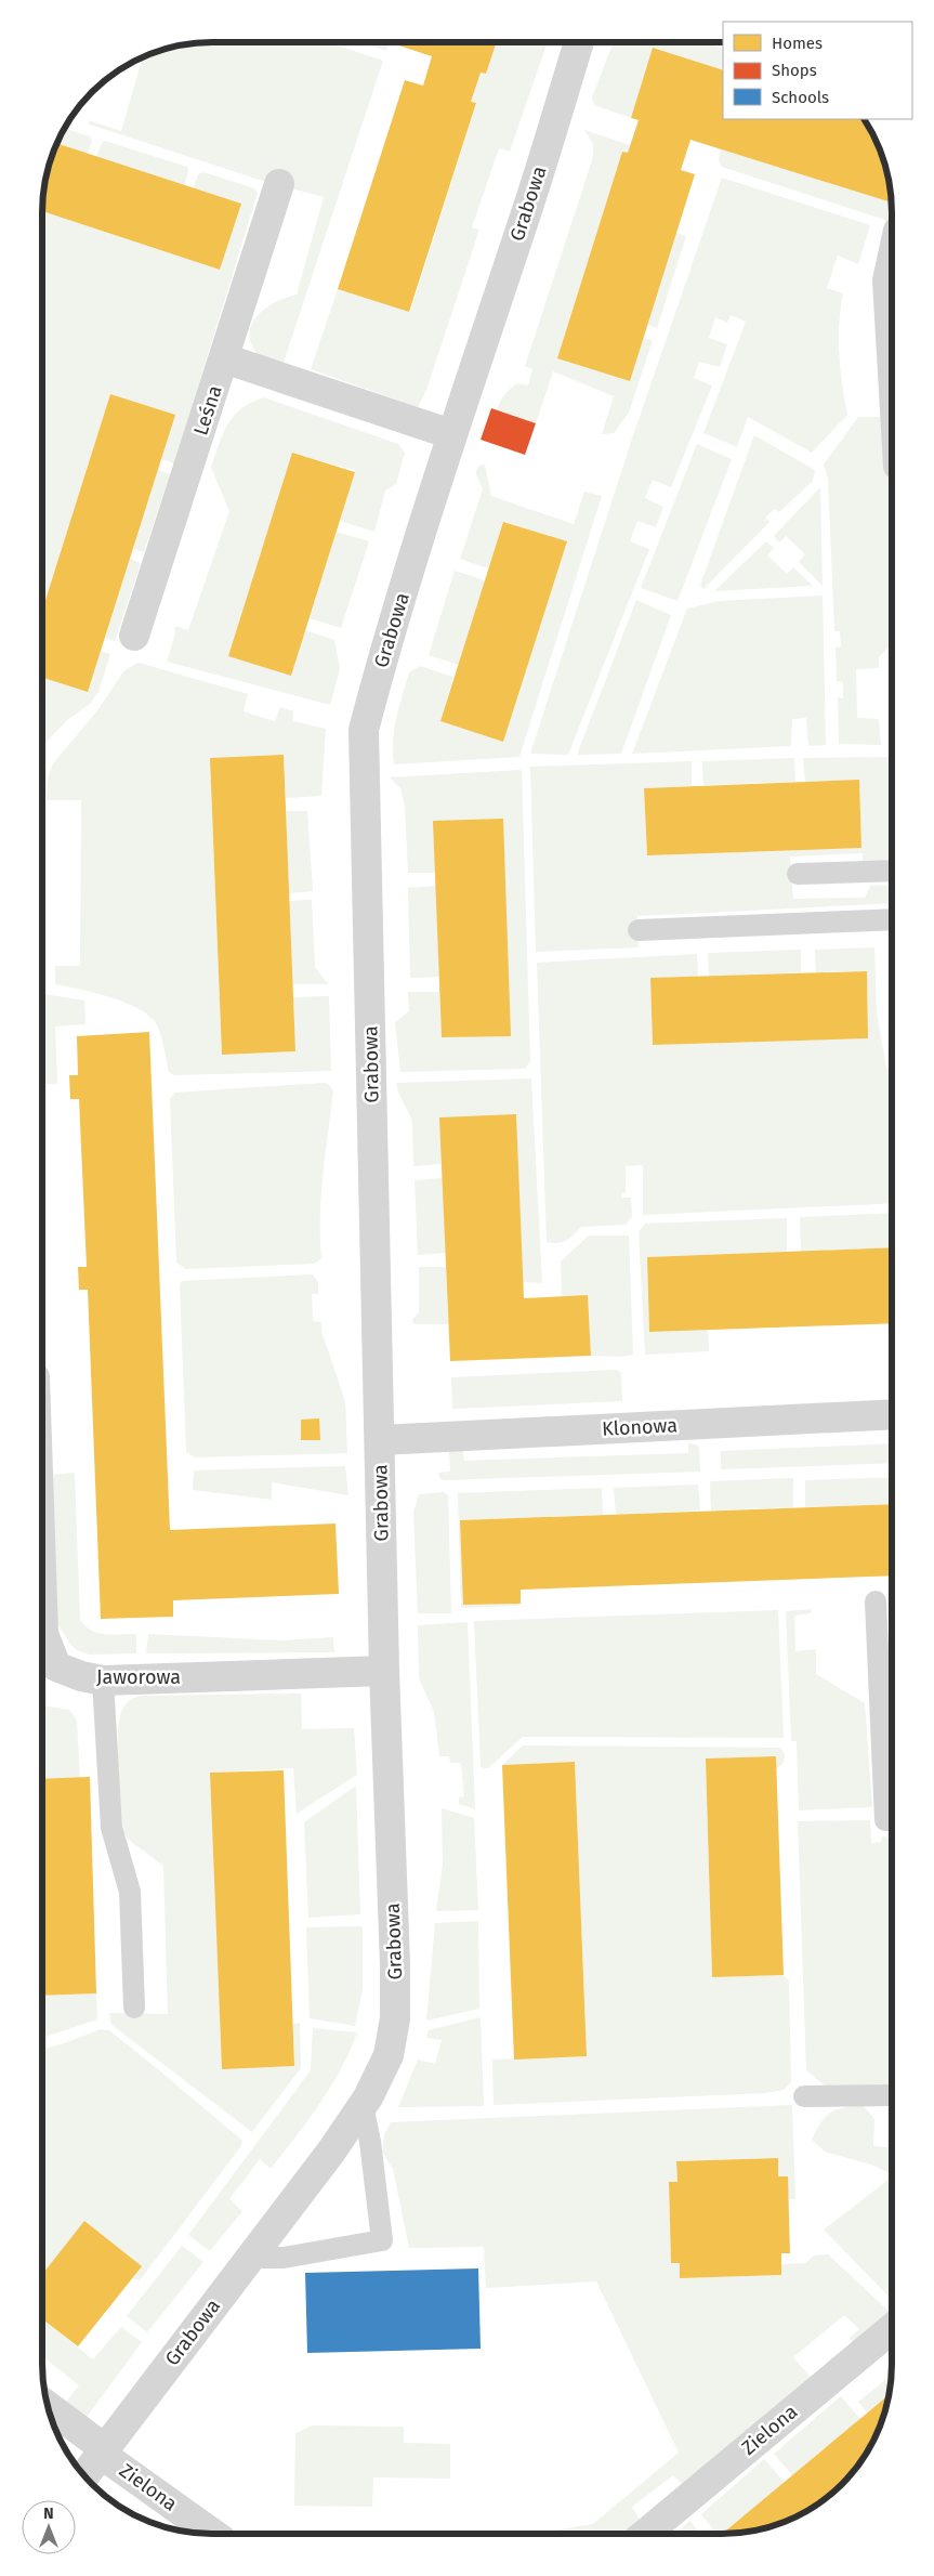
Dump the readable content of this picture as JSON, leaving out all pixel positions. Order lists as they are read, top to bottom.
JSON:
{
  "streets": {
    "street": [
      "Grabowa",
      "Leśna",
      "Klonowa",
      "Jaworowa",
      "Zielona"
    ]
  },
  "crossings": [
    ["Grabowa", "Klonowa"],
    ["Grabowa", "Jaworowa"],
    ["Grabowa", "Zielona"]
  ],
  "legend": ["Homes", "Shops", "Schools"],
  "north": "top"
}
